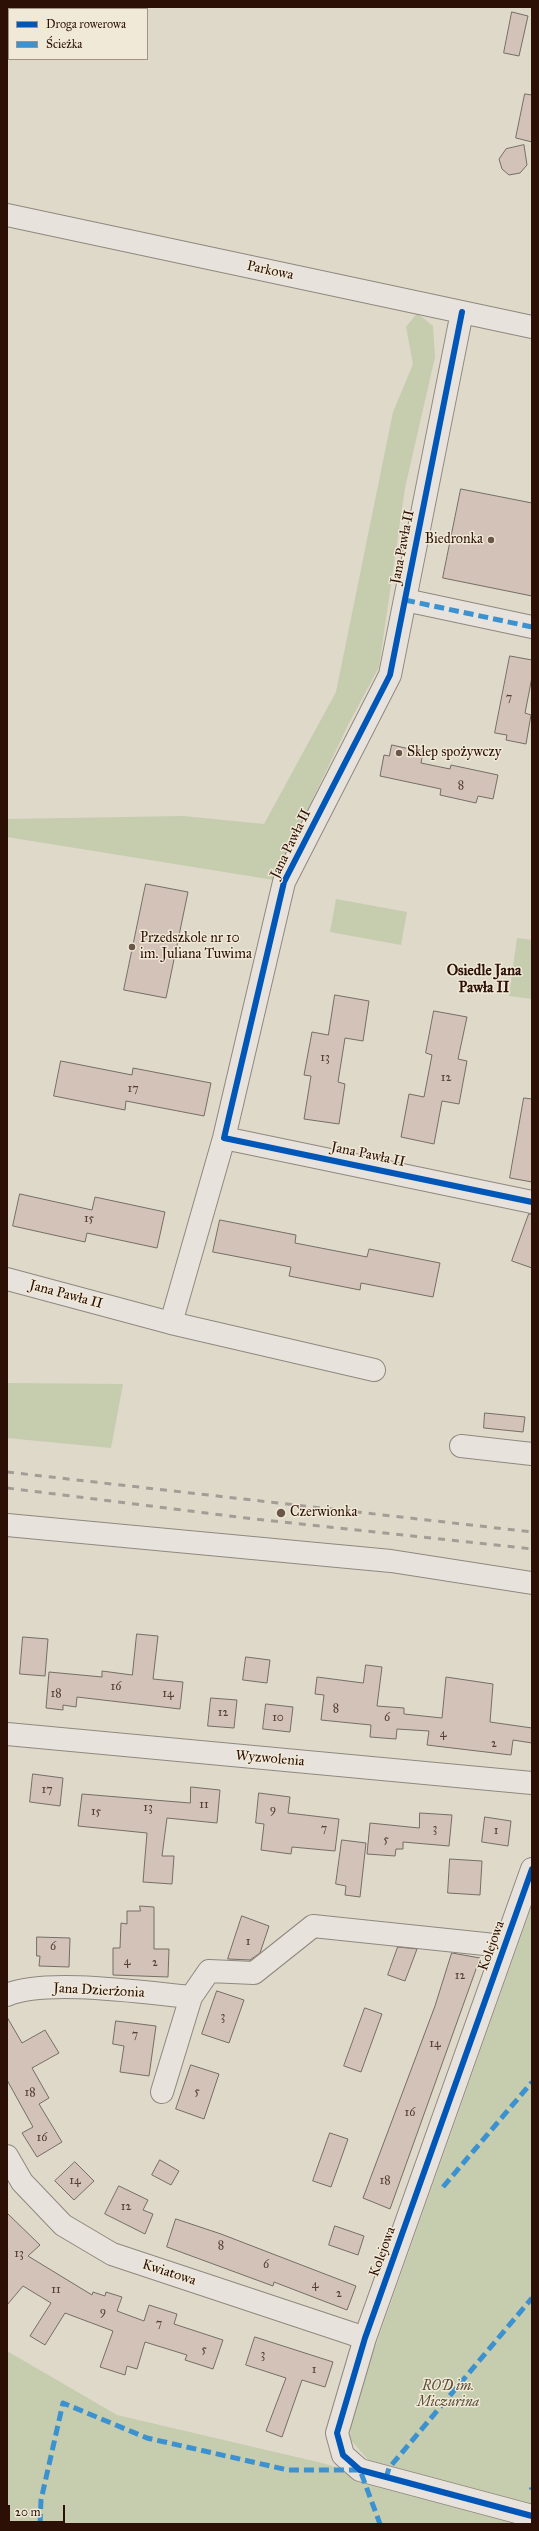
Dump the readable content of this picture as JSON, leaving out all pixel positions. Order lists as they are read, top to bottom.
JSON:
{
  "streets": {
    "street": [
      "Parkowa",
      "Jana Pawła II",
      "Wyzwolenia",
      "Kolejowa",
      "Jana Dzierżonia",
      "Kwiatowa"
    ]
  },
  "crossings": [
    ["Parkowa", "Jana Pawła II"],
    ["Kolejowa", "Kwiatowa"]
  ],
  "districts": ["Osiedle Jana Pawła II"],
  "parks": ["ROD im. Miczurina"],
  "places": [
    "Biedronka",
    "Sklep spożywczy",
    "Przedszkole nr 10 im. Juliana Tuwima",
    "Czerwionka"
  ],
  "house_numbers": [
    "7",
    "8",
    "13",
    "12",
    "17",
    "15",
    "16",
    "18",
    "14",
    "8",
    "12",
    "10",
    "6",
    "4",
    "2",
    "17",
    "11",
    "13",
    "9",
    "15",
    "7",
    "3",
    "1",
    "5",
    "1",
    "6",
    "4",
    "2",
    "12",
    "3",
    "7",
    "14",
    "5",
    "18",
    "16",
    "16",
    "14",
    "18",
    "12",
    "8",
    "13",
    "6",
    "4",
    "11",
    "2",
    "9",
    "7",
    "5",
    "3",
    "1"
  ],
  "legend": ["Droga rowerowa", "Ścieżka"],
  "scale_bar": "20 m"
}
